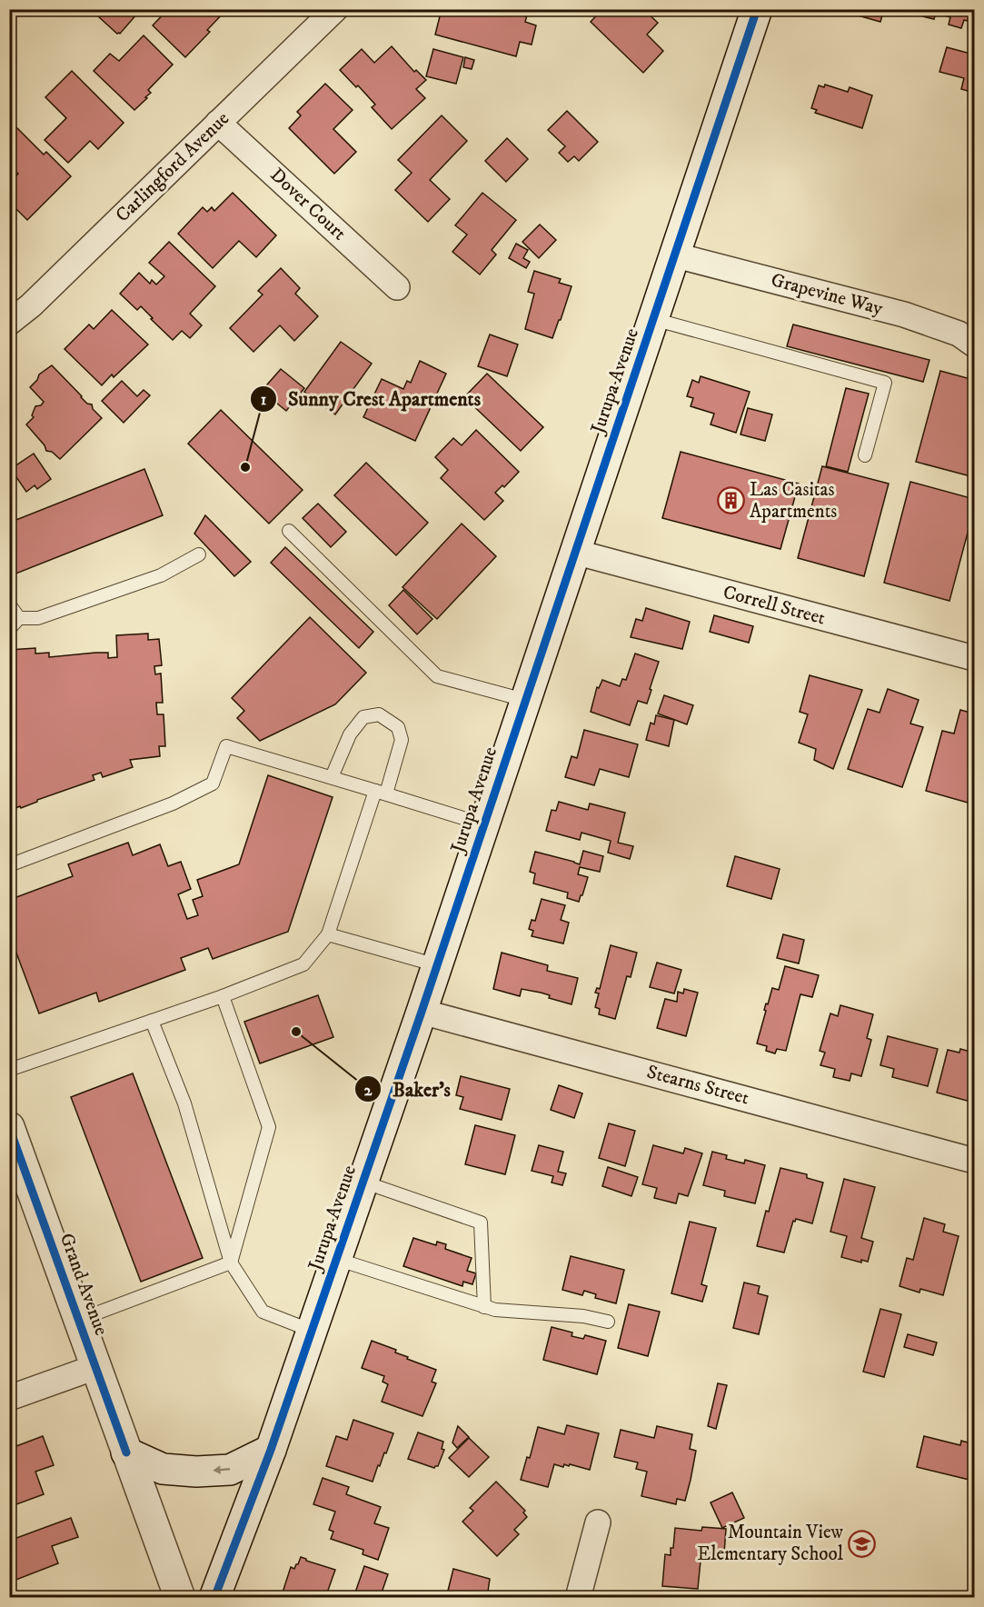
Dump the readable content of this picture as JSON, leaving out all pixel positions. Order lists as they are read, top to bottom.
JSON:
{
  "streets": {
    "main road": ["Jurupa Avenue", "Grand Avenue"],
    "street": [
      "Carlingford Avenue",
      "Dover Court",
      "Grapevine Way",
      "Correll Street",
      "Stearns Street"
    ]
  },
  "crossings": [
    ["Carlingford Avenue", "Dover Court"],
    ["Grapevine Way", "Jurupa Avenue"],
    ["Jurupa Avenue", "Correll Street"],
    ["Jurupa Avenue", "Stearns Street"]
  ],
  "places": {
    "other": ["Sunny Crest Apartments", "Baker’s"],
    "building": ["Las Casitas Apartments"],
    "school or university": ["Mountain View Elementary School"]
  }
}
